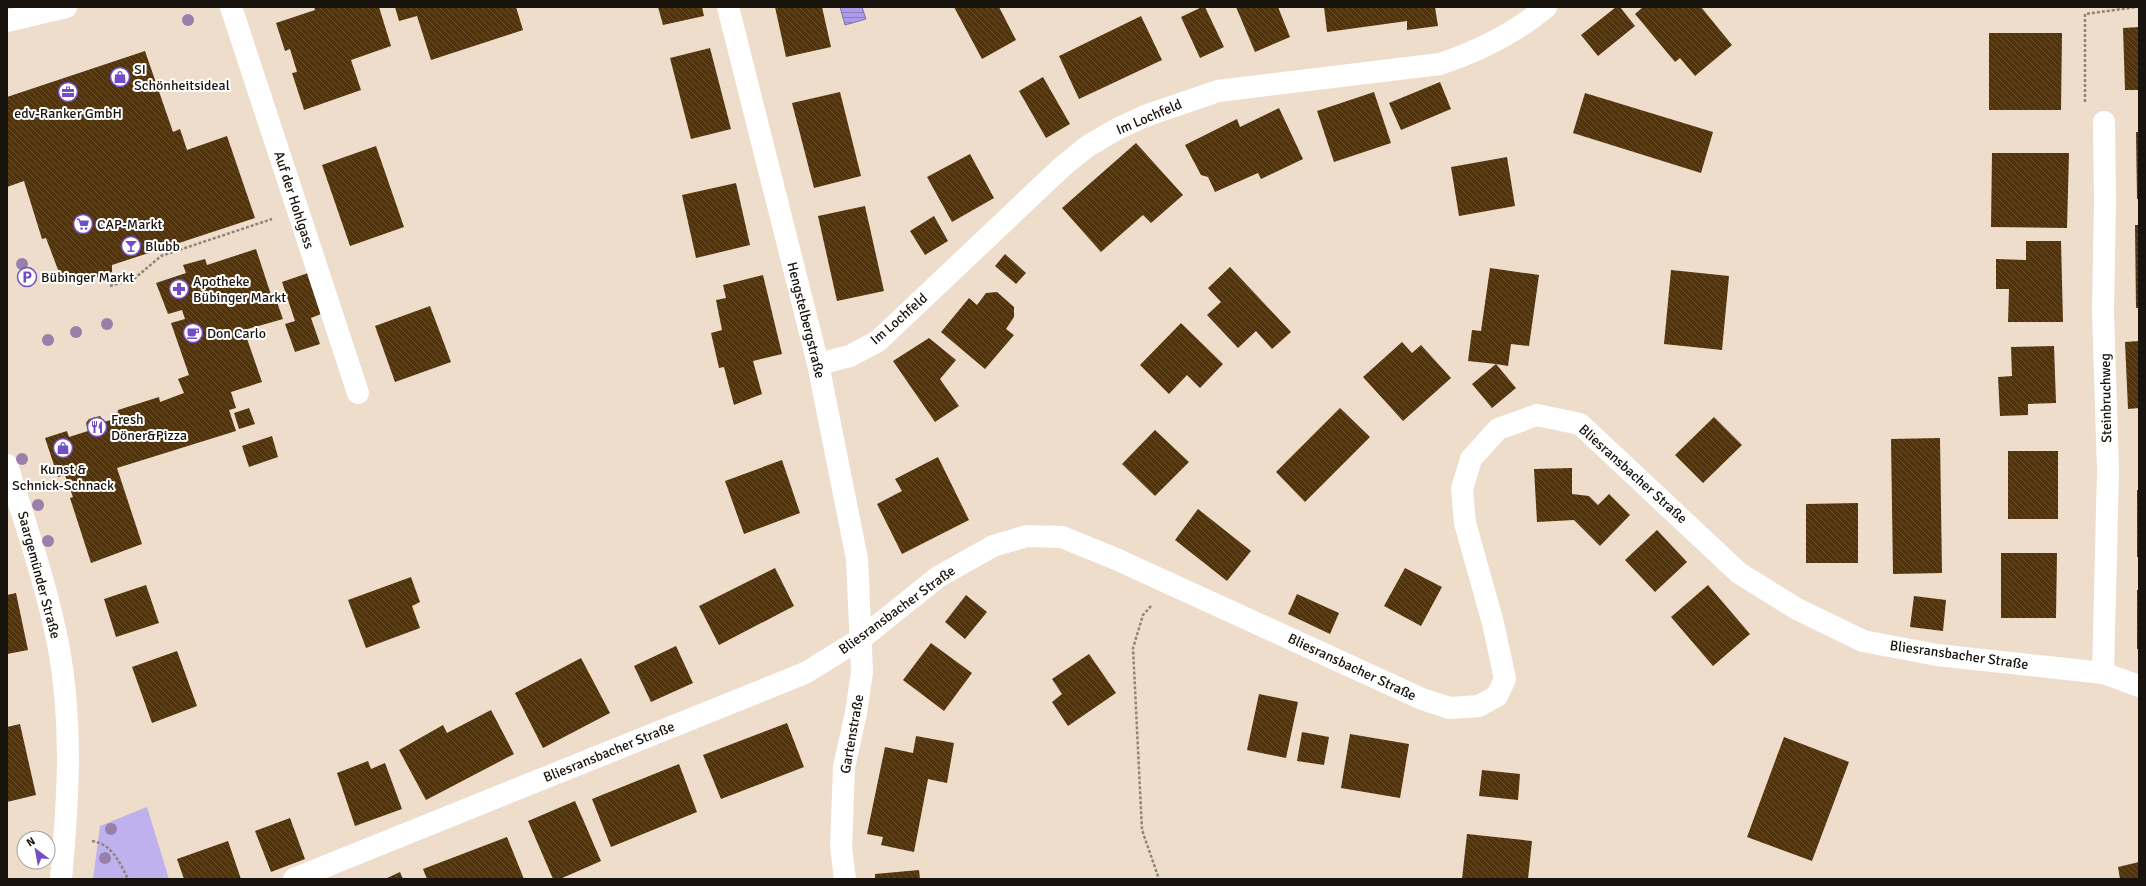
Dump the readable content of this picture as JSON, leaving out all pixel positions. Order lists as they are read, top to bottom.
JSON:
{
  "streets": {
    "street": [
      "Im Lochfeld",
      "Auf der Hohlgass",
      "Hengstelbergstraße",
      "Steinbruchweg",
      "Bliesransbacher Straße",
      "Saargemünder Straße",
      "Gartenstraße"
    ]
  },
  "crossings": [
    ["Im Lochfeld", "Hengstelbergstraße"],
    ["Hengstelbergstraße", "Bliesransbacher Straße"],
    ["Hengstelbergstraße", "Gartenstraße"],
    ["Steinbruchweg", "Bliesransbacher Straße"],
    ["Bliesransbacher Straße", "Gartenstraße"]
  ],
  "places": {
    "shop": ["SI Schönheitsideal", "Kunst & Schnick-Schnack"],
    "office": ["edv-Ranker GmbH"],
    "supermarket": ["CAP-Markt"],
    "bar": ["Blubb"],
    "parking": ["Bübinger Markt"],
    "pharmacy": ["Apotheke Bübinger Markt"],
    "cafe": ["Don Carlo"],
    "restaurant": ["Fresh Döner&Pizza"]
  },
  "north": "top left"
}
